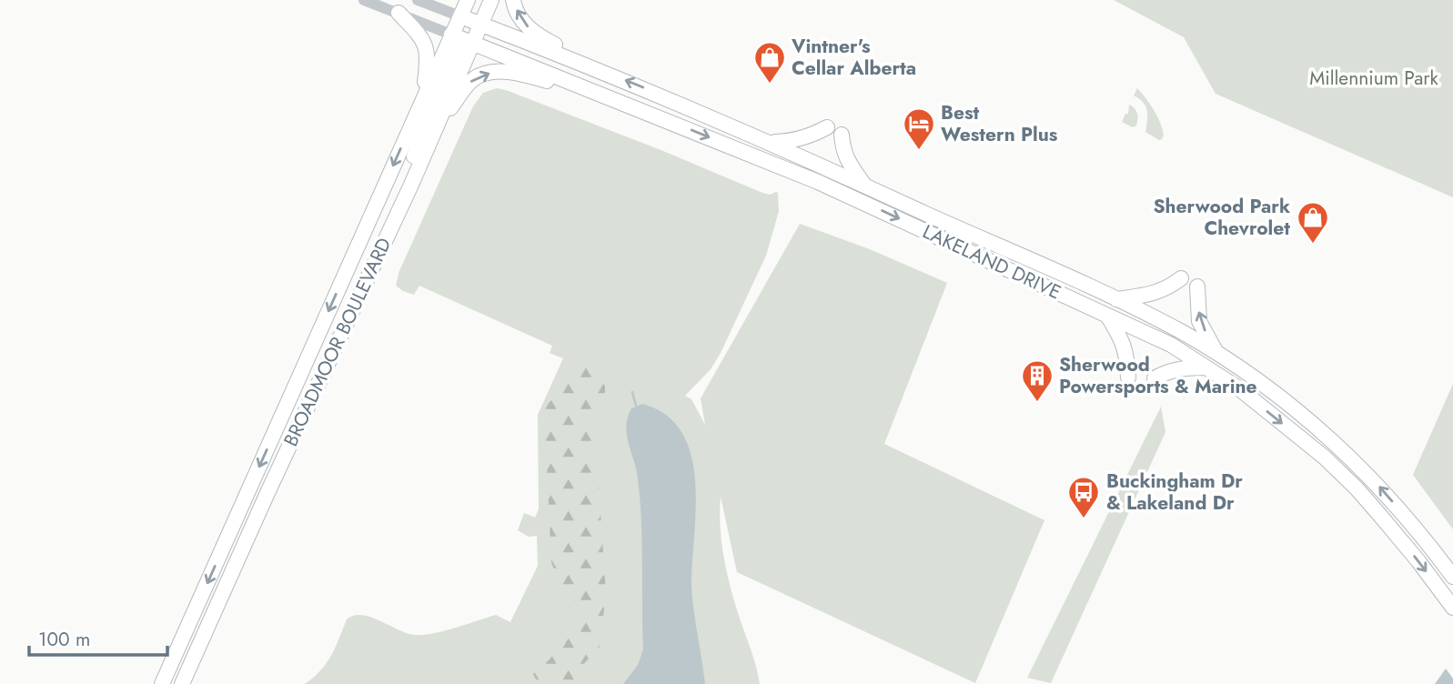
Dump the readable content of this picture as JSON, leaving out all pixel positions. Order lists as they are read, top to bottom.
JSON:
{
  "streets": {
    "main road": ["LAKELAND DRIVE", "BROADMOOR BOULEVARD"]
  },
  "crossings": [
    ["LAKELAND DRIVE", "BROADMOOR BOULEVARD"]
  ],
  "parks": ["Millennium Park"],
  "places": {
    "shop": ["Vintner's Cellar Alberta", "Sherwood Park Chevrolet"],
    "hotel": ["Best Western Plus"],
    "building": ["Sherwood Powersports & Marine"],
    "bus stop": ["Buckingham Dr & Lakeland Dr"]
  },
  "scale_bar": "100 m"
}
